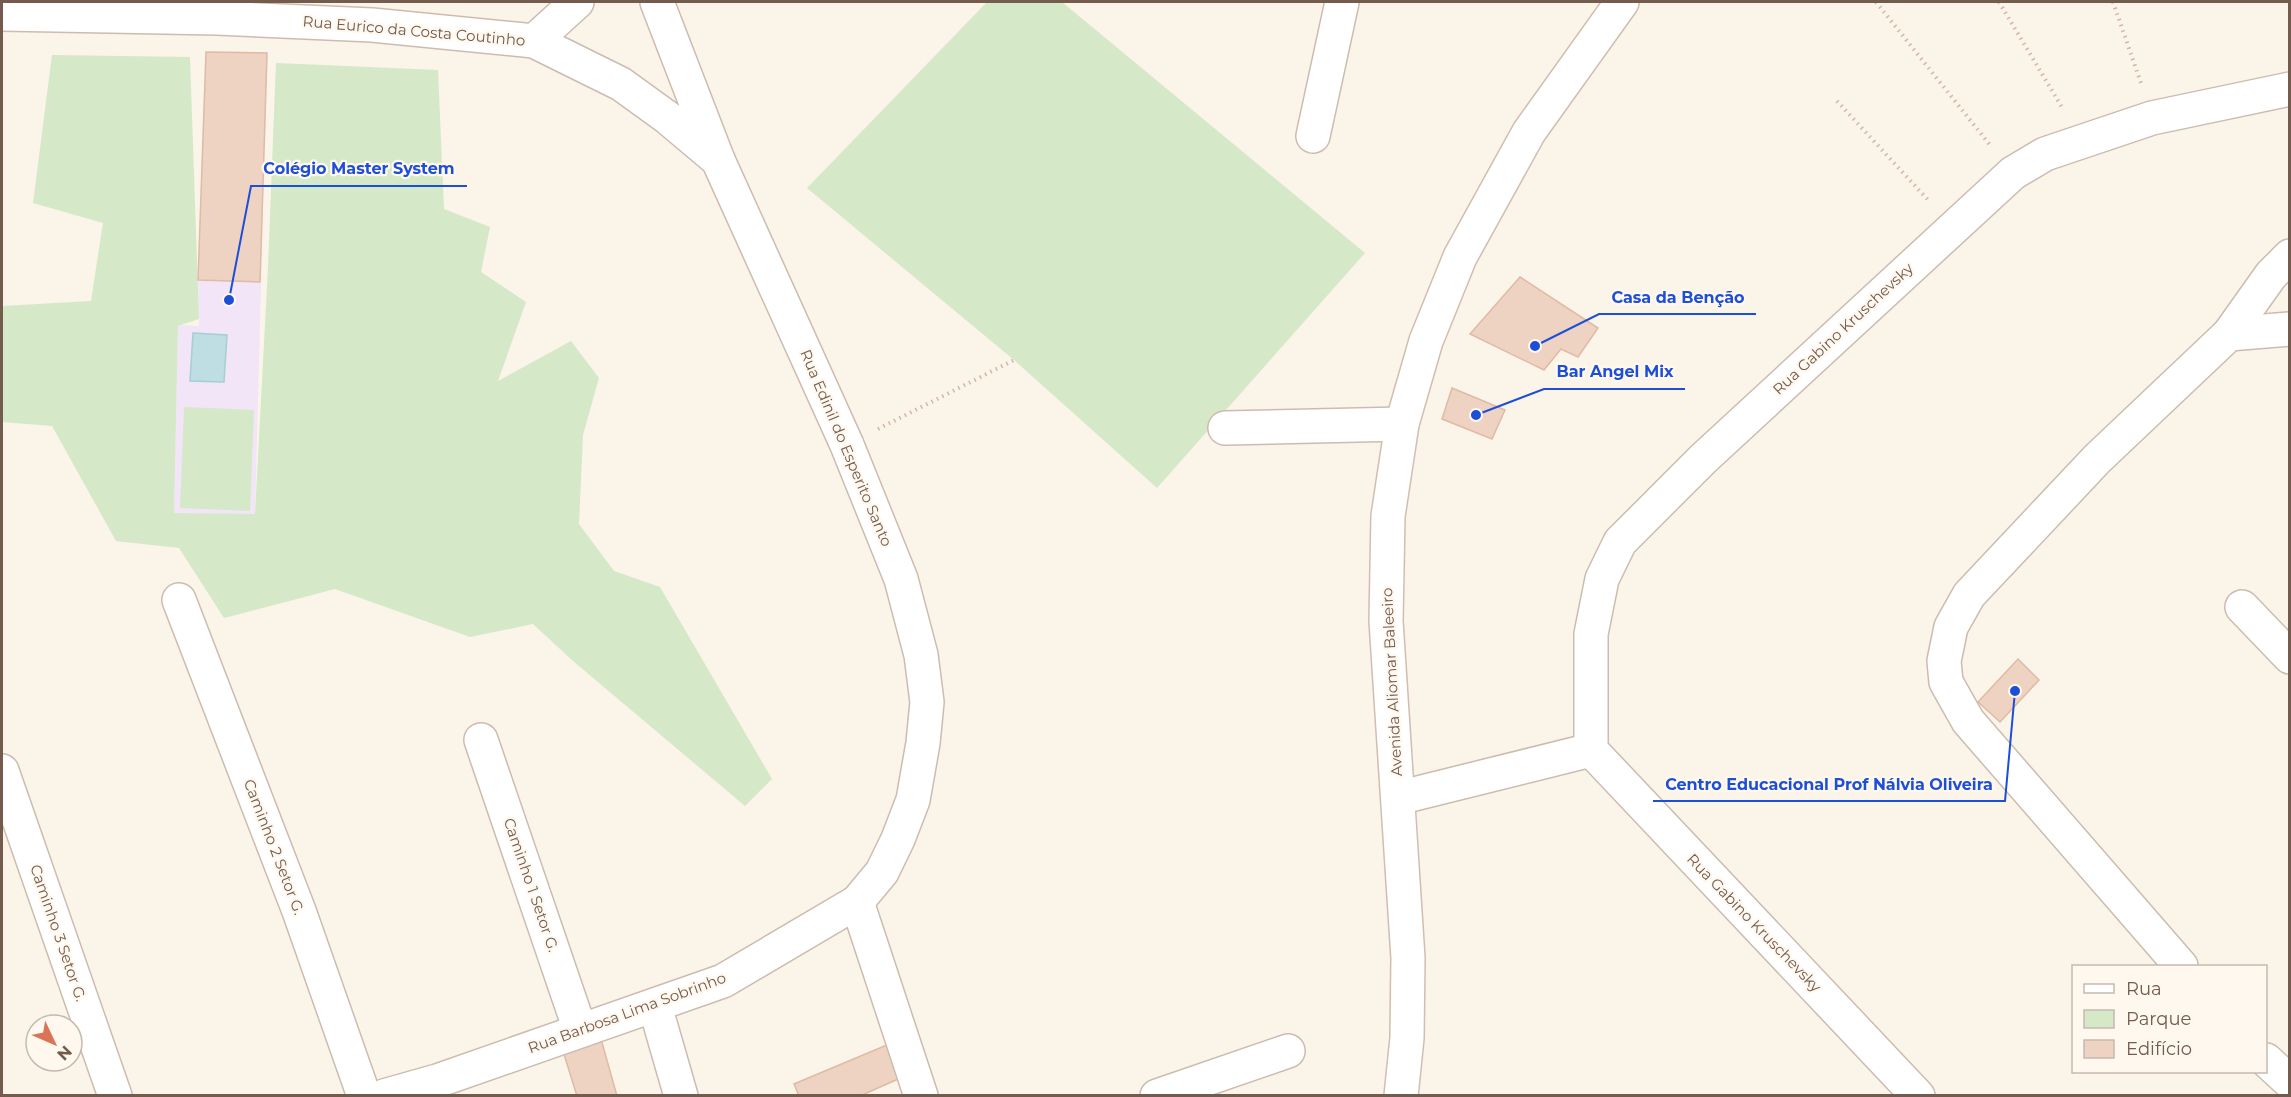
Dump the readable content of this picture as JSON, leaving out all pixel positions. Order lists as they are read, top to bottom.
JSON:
{
  "streets": {
    "street": [
      "Rua Eurico da Costa Coutinho",
      "Rua Gabino Kruschevsky",
      "Rua Edinil do Esperito Santo",
      "Avenida Aliomar Baleeiro",
      "Caminho 2 Setor G.",
      "Caminho 1 Setor G.",
      "Caminho 3 Setor G.",
      "Rua Barbosa Lima Sobrinho"
    ]
  },
  "crossings": [
    ["Rua Eurico da Costa Coutinho", "Rua Edinil do Esperito Santo"],
    ["Rua Edinil do Esperito Santo", "Rua Barbosa Lima Sobrinho"],
    ["Caminho 1 Setor G.", "Rua Barbosa Lima Sobrinho"]
  ],
  "places": [
    "Colégio Master System",
    "Casa da Benção",
    "Bar Angel Mix",
    "Centro Educacional Prof Nálvia Oliveira"
  ],
  "legend": ["Rua", "Parque", "Edifício"],
  "north": "bottom right"
}
